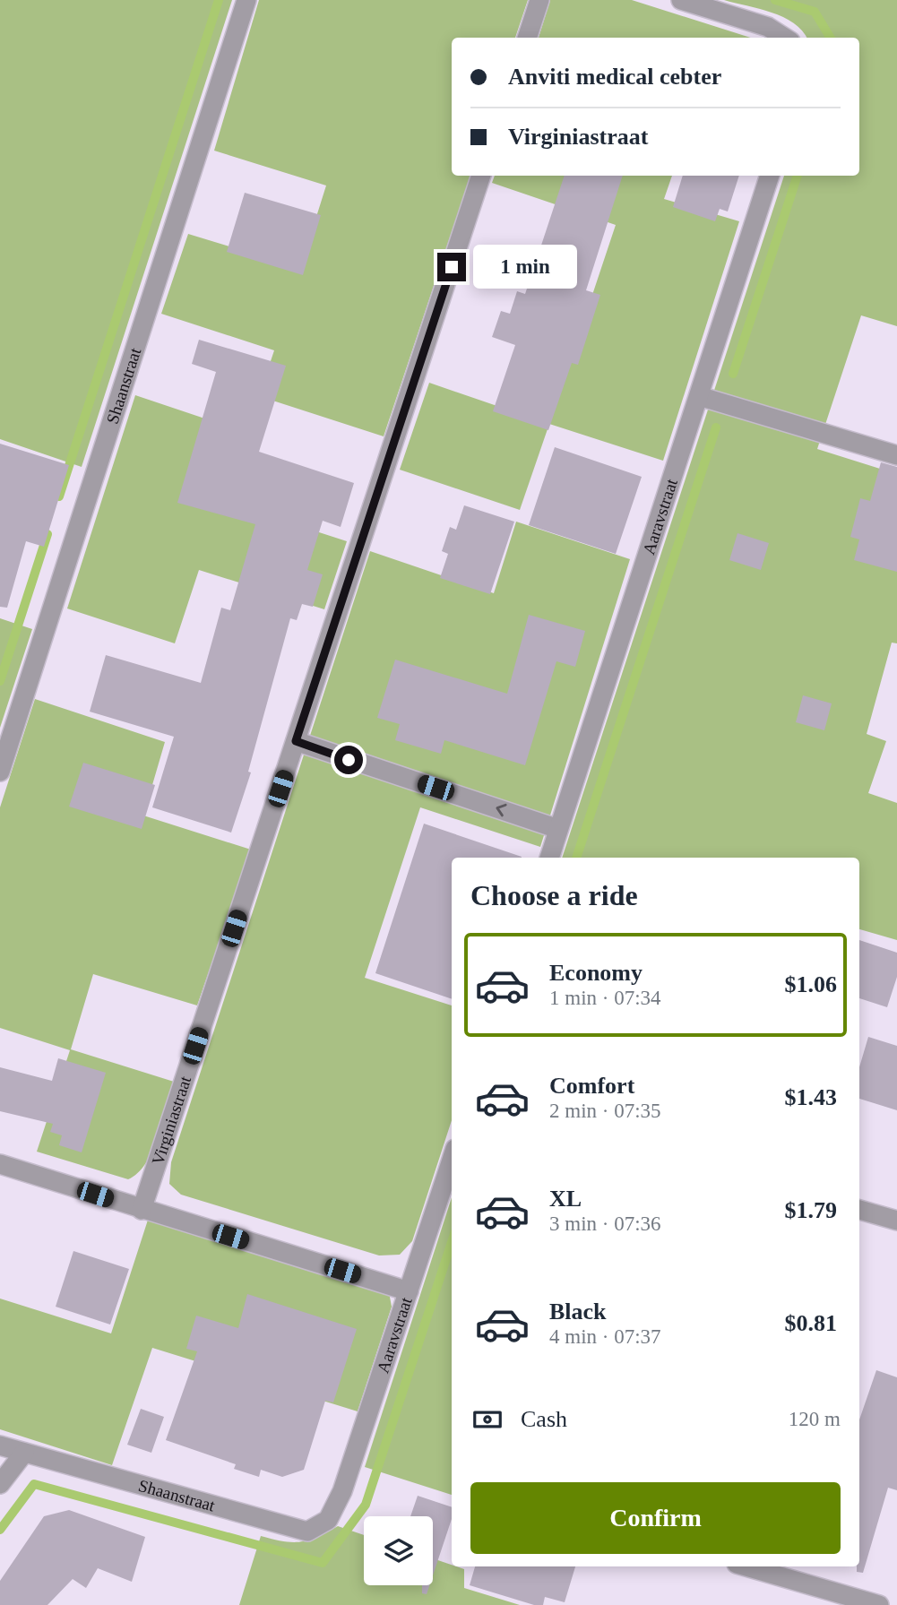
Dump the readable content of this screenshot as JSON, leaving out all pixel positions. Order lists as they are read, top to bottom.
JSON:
{
  "streets": {
    "street": ["Shaanstraat", "Aaravstraat", "Virginiastraat"]
  },
  "crossings": [
    ["Shaanstraat", "Aaravstraat"]
  ],
  "page": {
    "banner": ["Anviti medical cebter", "Virginiastraat"],
    "bubble": "1 min",
    "heading": "Choose a ride",
    "list": [
      {
        "name": "Economy",
        "note": "1 min · 07:34",
        "value": "$1.06"
      },
      {
        "name": "Comfort",
        "note": "2 min · 07:35",
        "value": "$1.43"
      },
      {
        "name": "XL",
        "note": "3 min · 07:36",
        "value": "$1.79"
      },
      {
        "name": "Black",
        "note": "4 min · 07:37",
        "value": "$0.81"
      }
    ],
    "pay": ["Cash", "120 m"],
    "buttons": "Confirm"
  }
}
